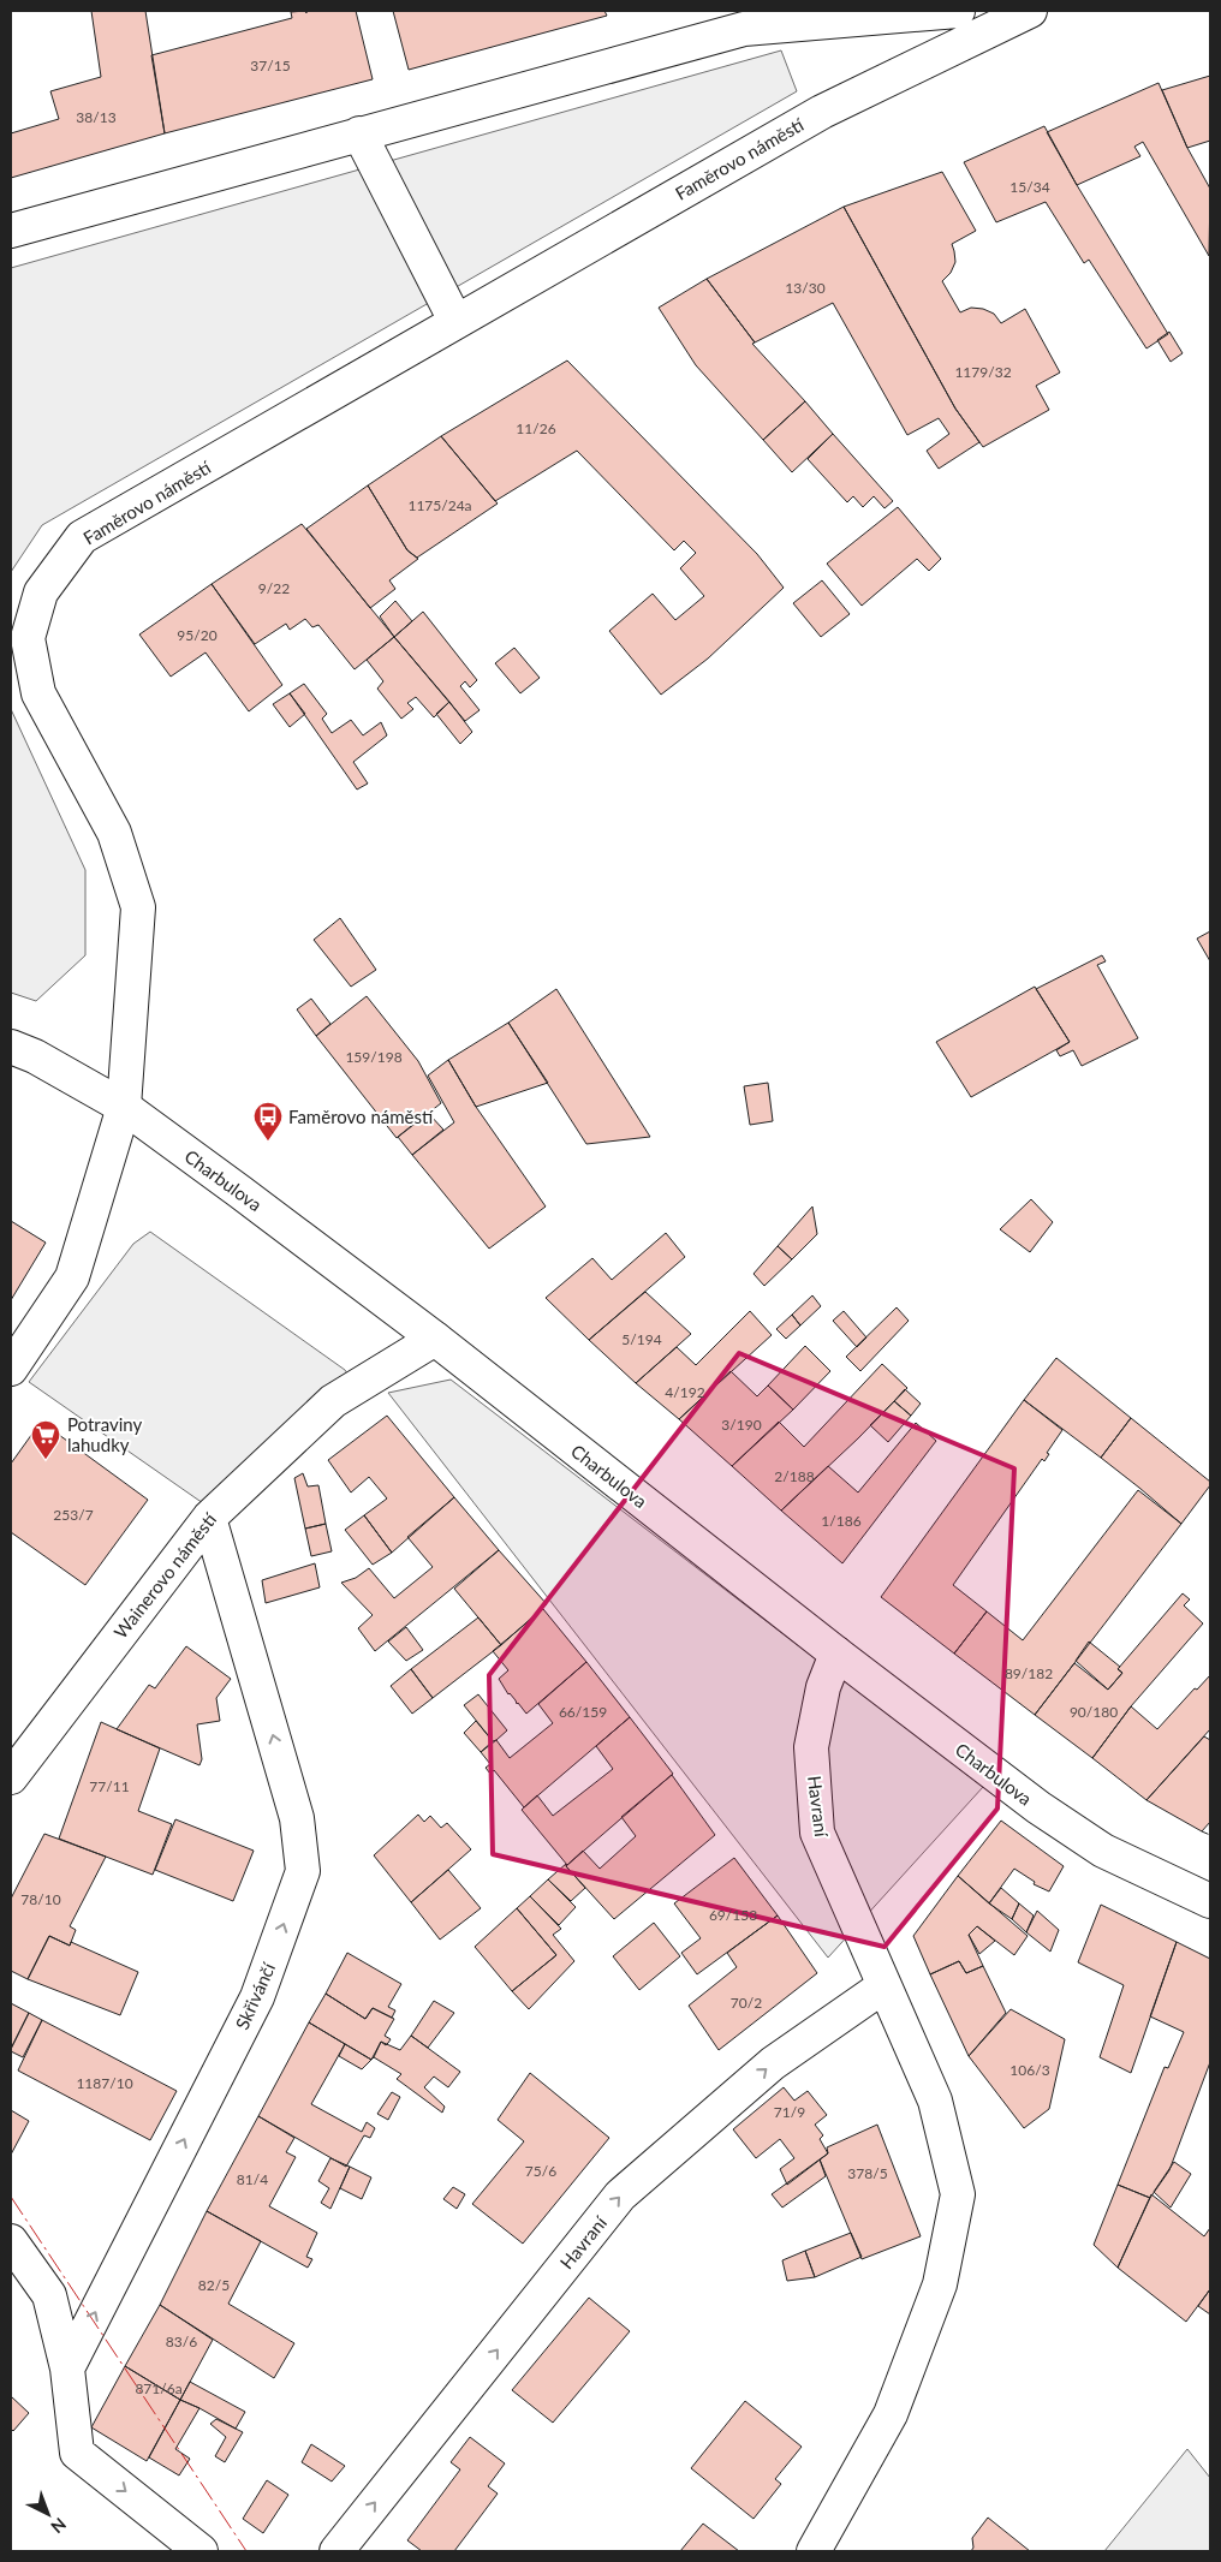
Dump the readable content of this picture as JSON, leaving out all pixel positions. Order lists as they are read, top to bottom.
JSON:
{
  "streets": {
    "street": [
      "Faměrovo náměstí",
      "Charbulova",
      "Wainerovo náměstí",
      "Havraní",
      "Skřivánčí"
    ]
  },
  "crossings": [
    ["Faměrovo náměstí", "Charbulova"],
    ["Charbulova", "Wainerovo náměstí"],
    ["Charbulova", "Havraní"],
    ["Wainerovo náměstí", "Skřivánčí"]
  ],
  "one_way": ["Havraní", "Skřivánčí"],
  "places": {
    "bus stop": ["Faměrovo náměstí"],
    "supermarket": ["Potraviny lahudky"]
  },
  "house_numbers": [
    "37/15",
    "38/13",
    "15/34",
    "13/30",
    "1179/32",
    "11/26",
    "1175/24a",
    "9/22",
    "95/20",
    "159/198",
    "5/194",
    "4/192",
    "3/190",
    "2/188",
    "253/7",
    "1/186",
    "89/182",
    "66/159",
    "90/180",
    "77/11",
    "78/10",
    "69/153",
    "70/2",
    "106/3",
    "1187/10",
    "71/9",
    "75/6",
    "378/5",
    "81/4",
    "82/5",
    "83/6",
    "871/6a"
  ],
  "north": "bottom right"
}
